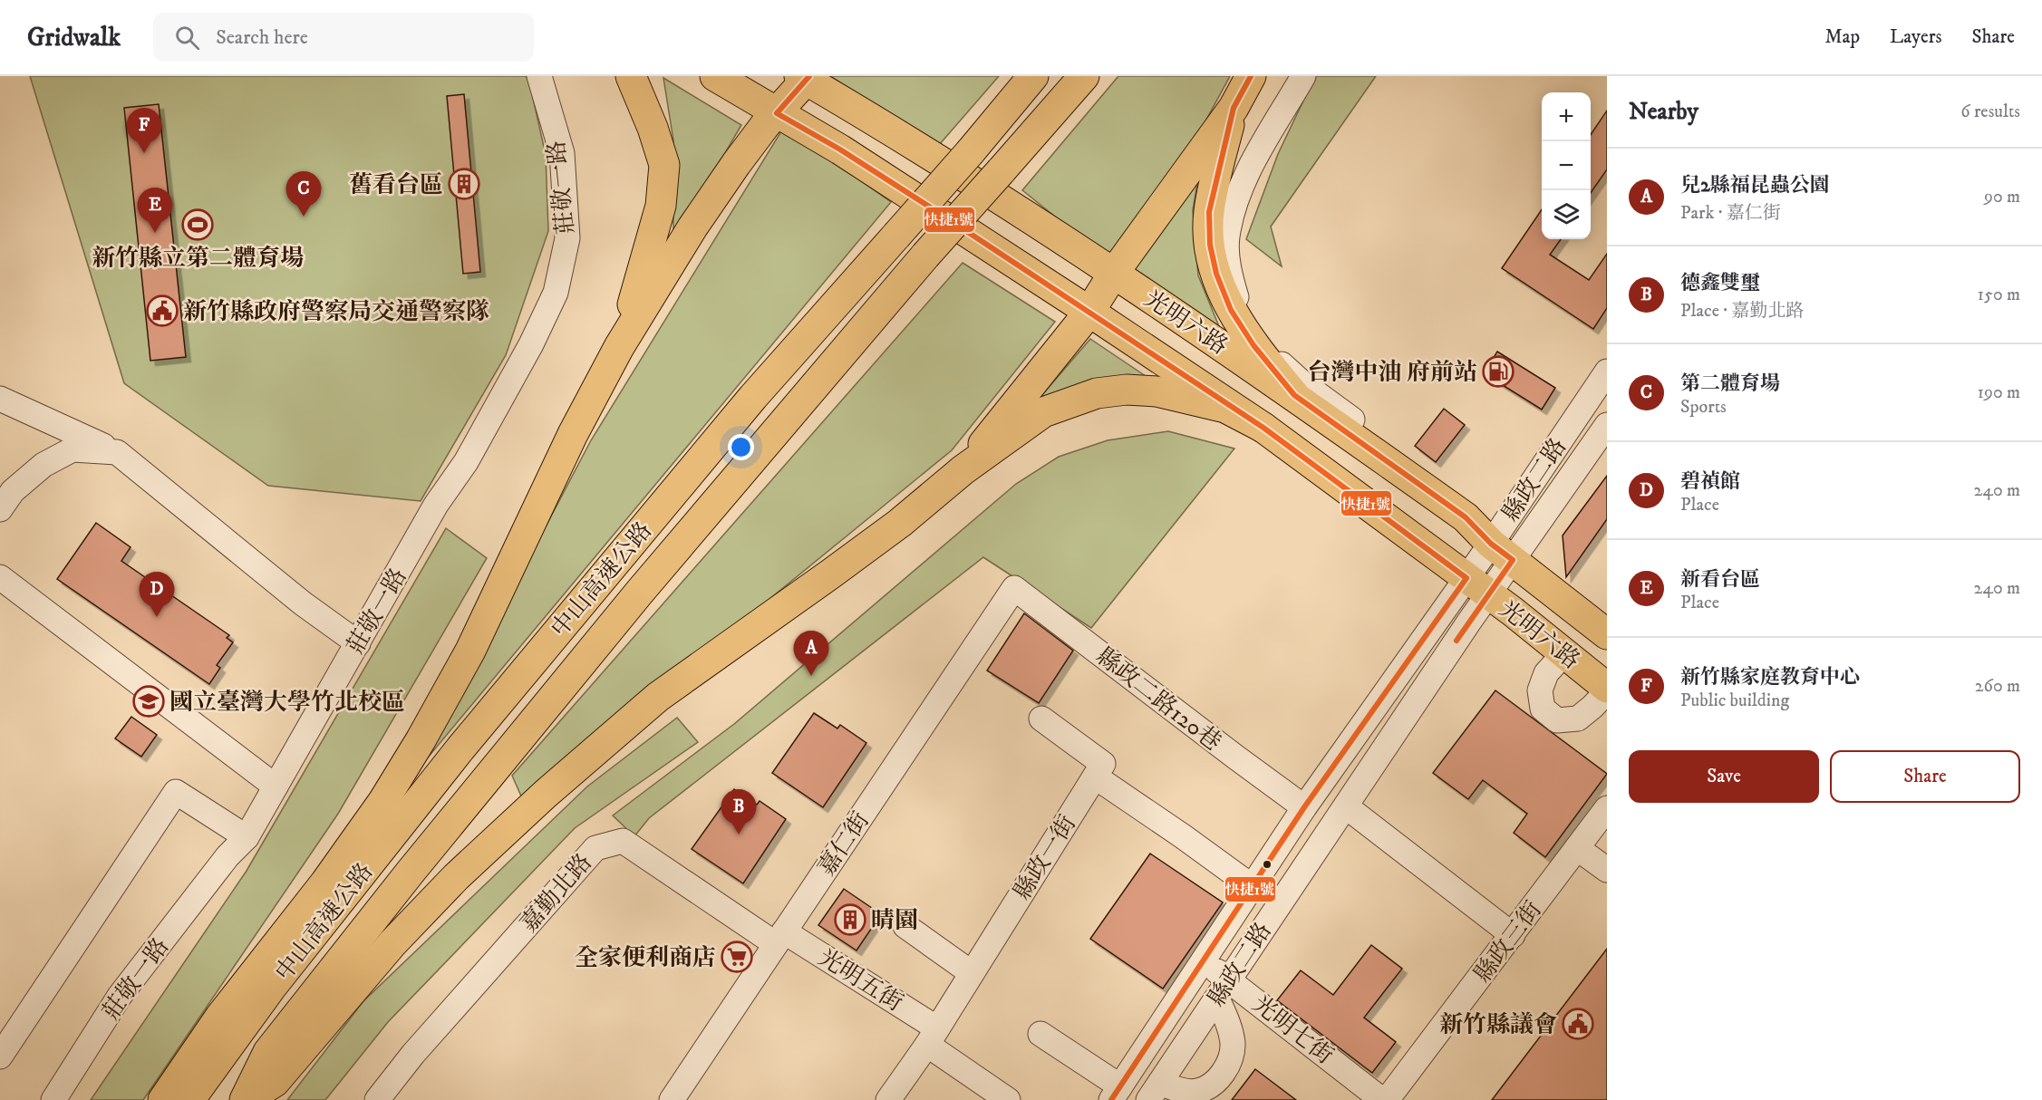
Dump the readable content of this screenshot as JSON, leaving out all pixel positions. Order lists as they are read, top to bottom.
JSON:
{
  "streets": {
    "main road": ["光明六路", "中山高速公路"],
    "street": [
      "莊敬一路",
      "縣政二路",
      "縣政二路120巷",
      "嘉仁街",
      "縣政一街",
      "嘉勤北路",
      "縣政三街",
      "光明五街",
      "光明七街"
    ]
  },
  "crossings": [
    ["光明六路", "縣政二路"],
    ["光明六路", "中山高速公路"],
    ["縣政二路", "縣政二路120巷"],
    ["縣政二路", "光明七街"],
    ["縣政二路120巷", "嘉仁街"],
    ["嘉仁街", "嘉勤北路"],
    ["嘉仁街", "光明五街"],
    ["縣政一街", "光明五街"],
    ["嘉勤北路", "光明五街"],
    ["縣政三街", "光明七街"]
  ],
  "places": {
    "building": ["舊看台區", "晴園"],
    "sports": ["新竹縣立第二體育場"],
    "public building": ["新竹縣政府警察局交通警察隊", "新竹縣議會"],
    "fuel station": ["台灣中油 府前站"],
    "school or university": ["國立臺灣大學竹北校區"],
    "supermarket": ["全家便利商店"]
  },
  "lines": ["transit line 快捷1號"],
  "page": {
    "header": "Gridwalk",
    "search": "Search here",
    "nav": ["Map", "Layers", "Share"],
    "heading": ["Nearby", "6 results"],
    "map_buttons": ["+", "−"],
    "pins": [
      "F",
      "C",
      "E",
      "D",
      "A",
      "B"
    ],
    "list": [
      {
        "mark": "A",
        "name": "兒2縣福昆蟲公園",
        "note": "Park · 嘉仁街",
        "value": "90 m"
      },
      {
        "mark": "B",
        "name": "德鑫雙璽",
        "note": "Place · 嘉勤北路",
        "value": "150 m"
      },
      {
        "mark": "C",
        "name": "第二體育場",
        "note": "Sports",
        "value": "190 m"
      },
      {
        "mark": "D",
        "name": "碧禎館",
        "note": "Place",
        "value": "240 m"
      },
      {
        "mark": "E",
        "name": "新看台區",
        "note": "Place",
        "value": "240 m"
      },
      {
        "mark": "F",
        "name": "新竹縣家庭教育中心",
        "note": "Public building",
        "value": "260 m"
      }
    ],
    "buttons": ["Save", "Share"]
  }
}
